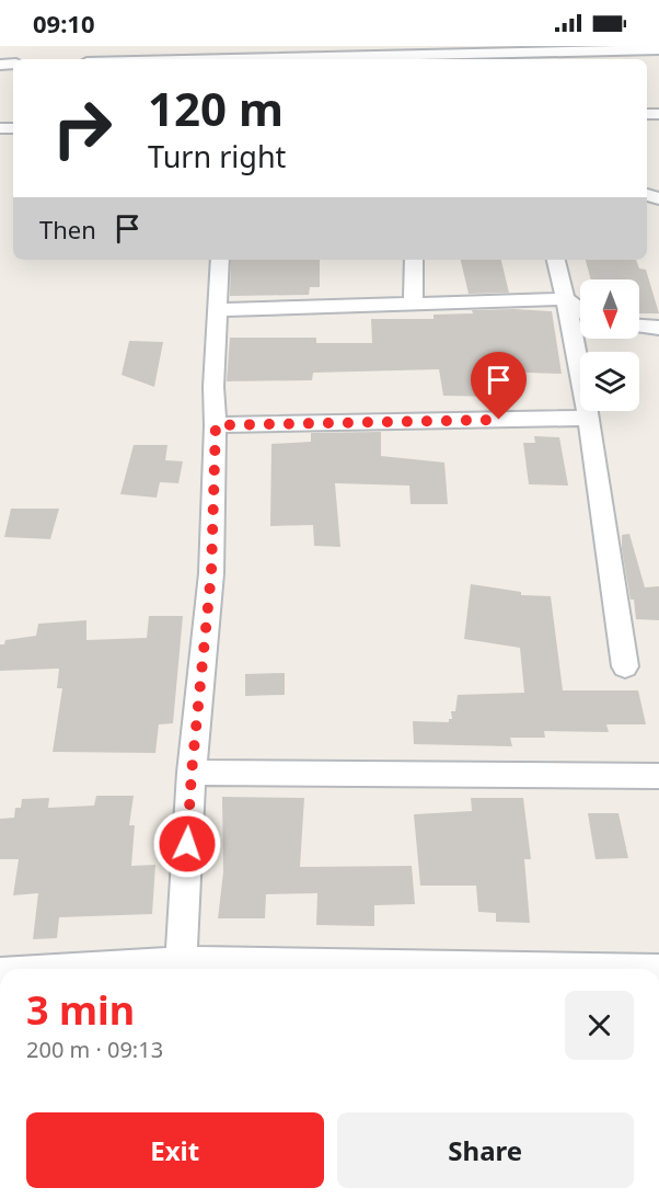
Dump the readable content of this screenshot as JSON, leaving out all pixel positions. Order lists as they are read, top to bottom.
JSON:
{
  "north": "bottom",
  "page": {
    "status": "09:10",
    "turn": ["120 m", "Turn right"],
    "then": "Then",
    "heading": ["3 min", "200 m · 09:13"],
    "buttons": ["Exit", "Share"]
  }
}
